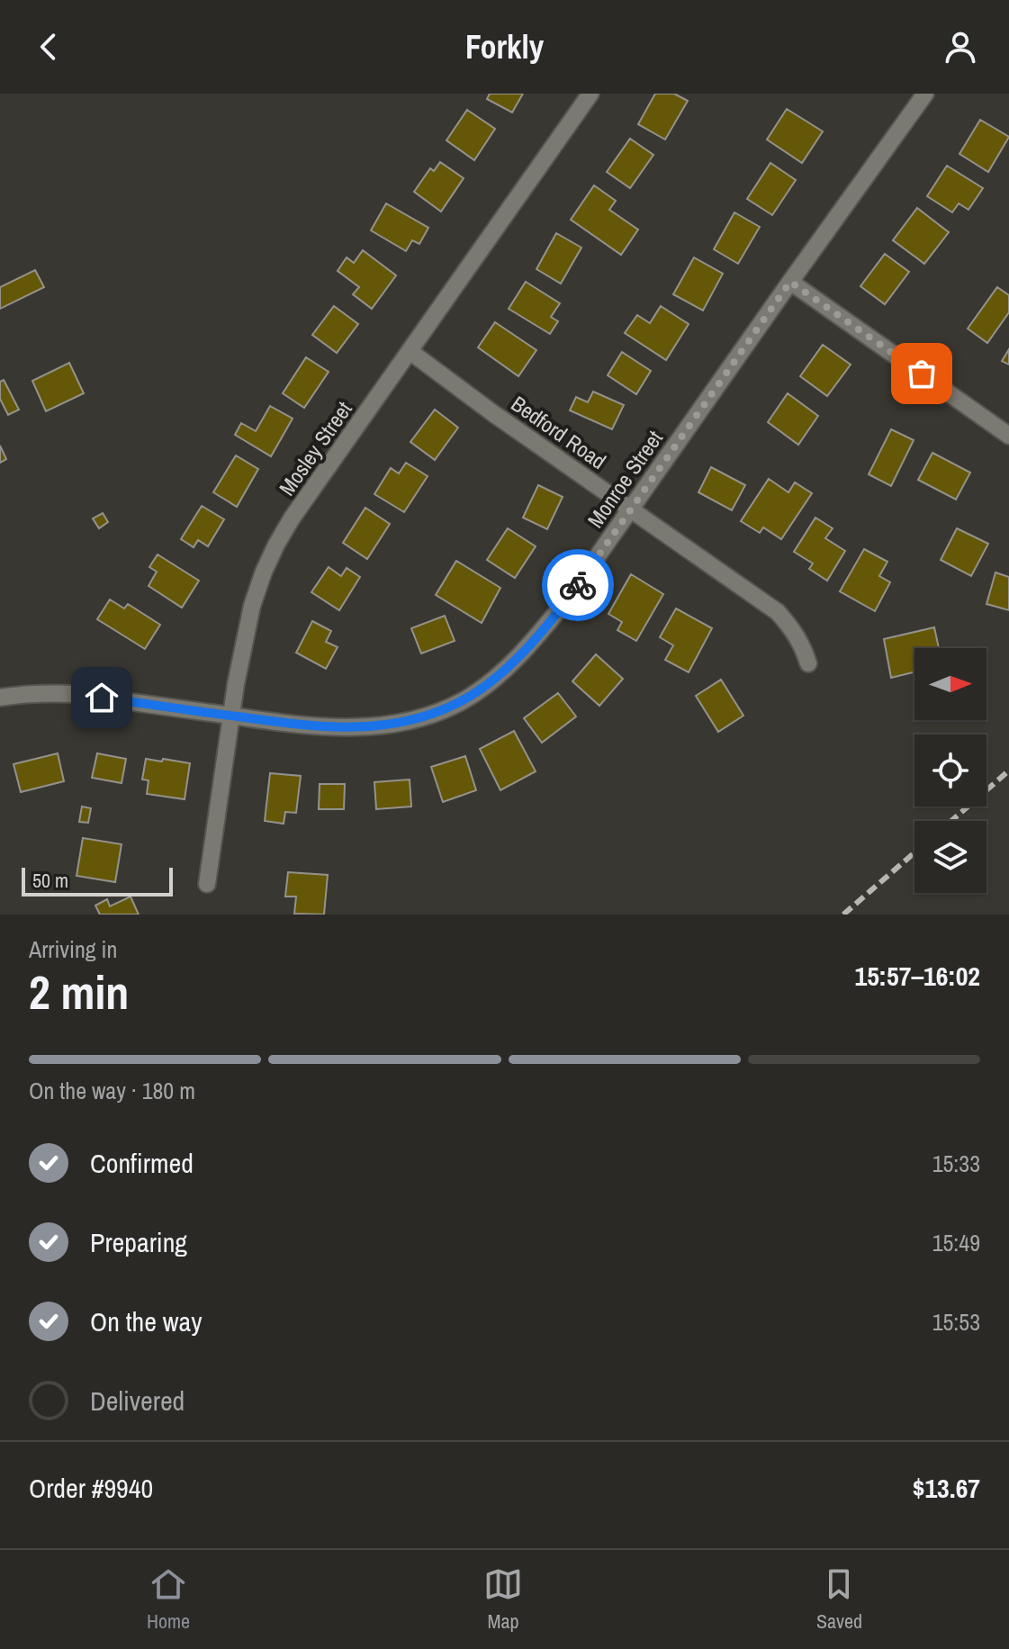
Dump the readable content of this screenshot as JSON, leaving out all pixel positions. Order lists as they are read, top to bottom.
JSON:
{
  "streets": {
    "street": ["Bedford Road", "Mosley Street", "Monroe Street"]
  },
  "crossings": [
    ["Bedford Road", "Mosley Street"],
    ["Bedford Road", "Monroe Street"],
    ["Mosley Street", "Monroe Street"]
  ],
  "scale_bar": "50 m",
  "north": "right",
  "page": {
    "header": "Forkly",
    "scale": "50 m",
    "heading": ["2 min", "Arriving in", "15:57–16:02"],
    "panel": ["Order #9940", "$13.67"],
    "bar": "On the way · 180 m",
    "list": [
      ["Confirmed", "15:33"],
      ["Preparing", "15:49"],
      ["On the way", "15:53"],
      "Delivered"
    ],
    "tabs": ["Home", "Map", "Saved"]
  }
}
